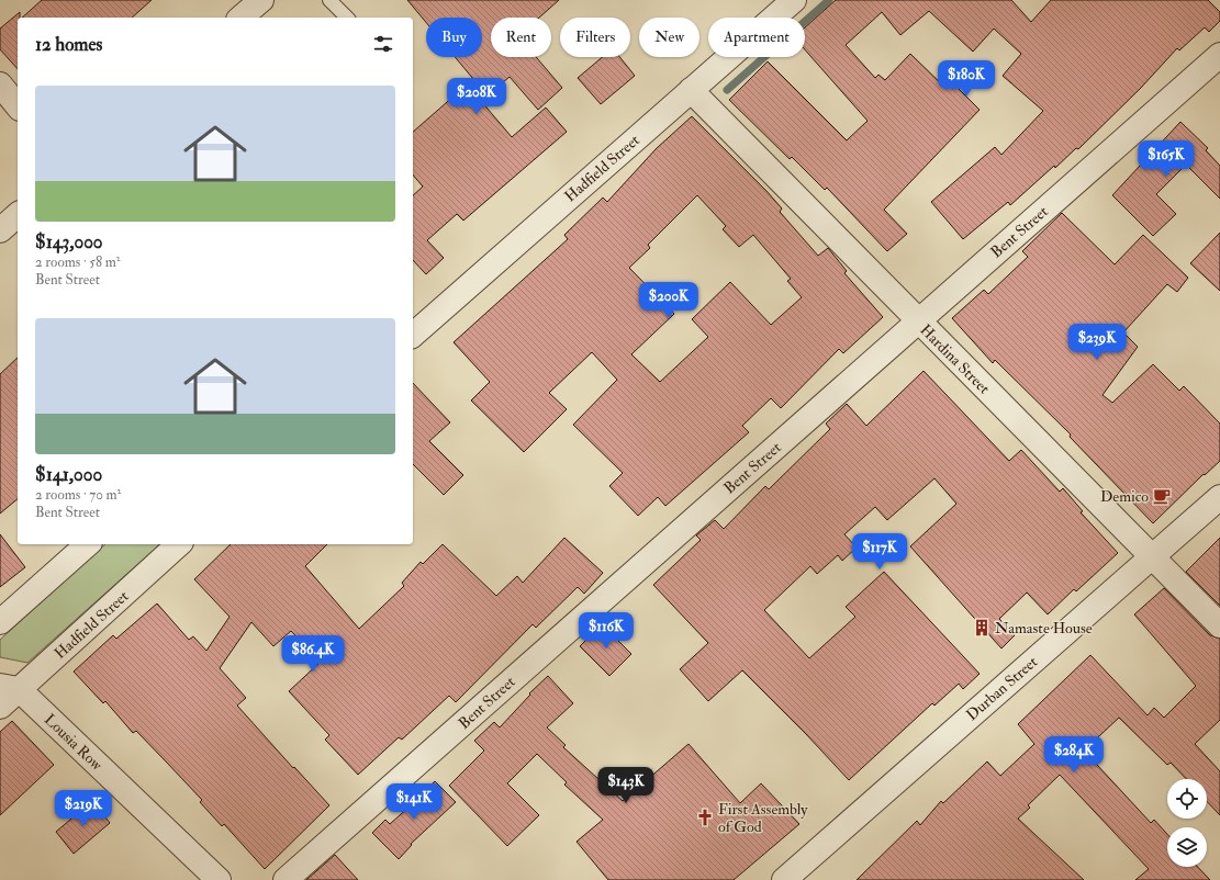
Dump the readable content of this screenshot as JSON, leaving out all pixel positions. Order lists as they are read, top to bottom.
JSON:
{
  "streets": {
    "street": [
      "Hadfield Street",
      "Bent Street",
      "Hardina Street",
      "Durban Street",
      "Lousia Row"
    ]
  },
  "crossings": [
    ["Hadfield Street", "Hardina Street"],
    ["Hadfield Street", "Lousia Row"],
    ["Bent Street", "Hardina Street"],
    ["Hardina Street", "Durban Street"]
  ],
  "places": {
    "cafe": ["Demico"],
    "building": ["Namaste House"],
    "church": ["First Assembly of God"]
  },
  "page": {
    "chip": [
      "Buy",
      "Rent",
      "Filters",
      "New",
      "Apartment"
    ],
    "heading": "12 homes",
    "price": [
      "$180K",
      "$208K",
      "$165K",
      "$200K",
      "$239K",
      "$117K",
      "$116K",
      "$86.4K",
      "$284K",
      "$143K",
      "$141K",
      "$219K"
    ],
    "list": [
      {
        "name": "$143,000",
        "note": "2 rooms · 58 m² · Bent Street"
      },
      {
        "name": "$141,000",
        "note": "2 rooms · 70 m² · Bent Street"
      }
    ]
  }
}
